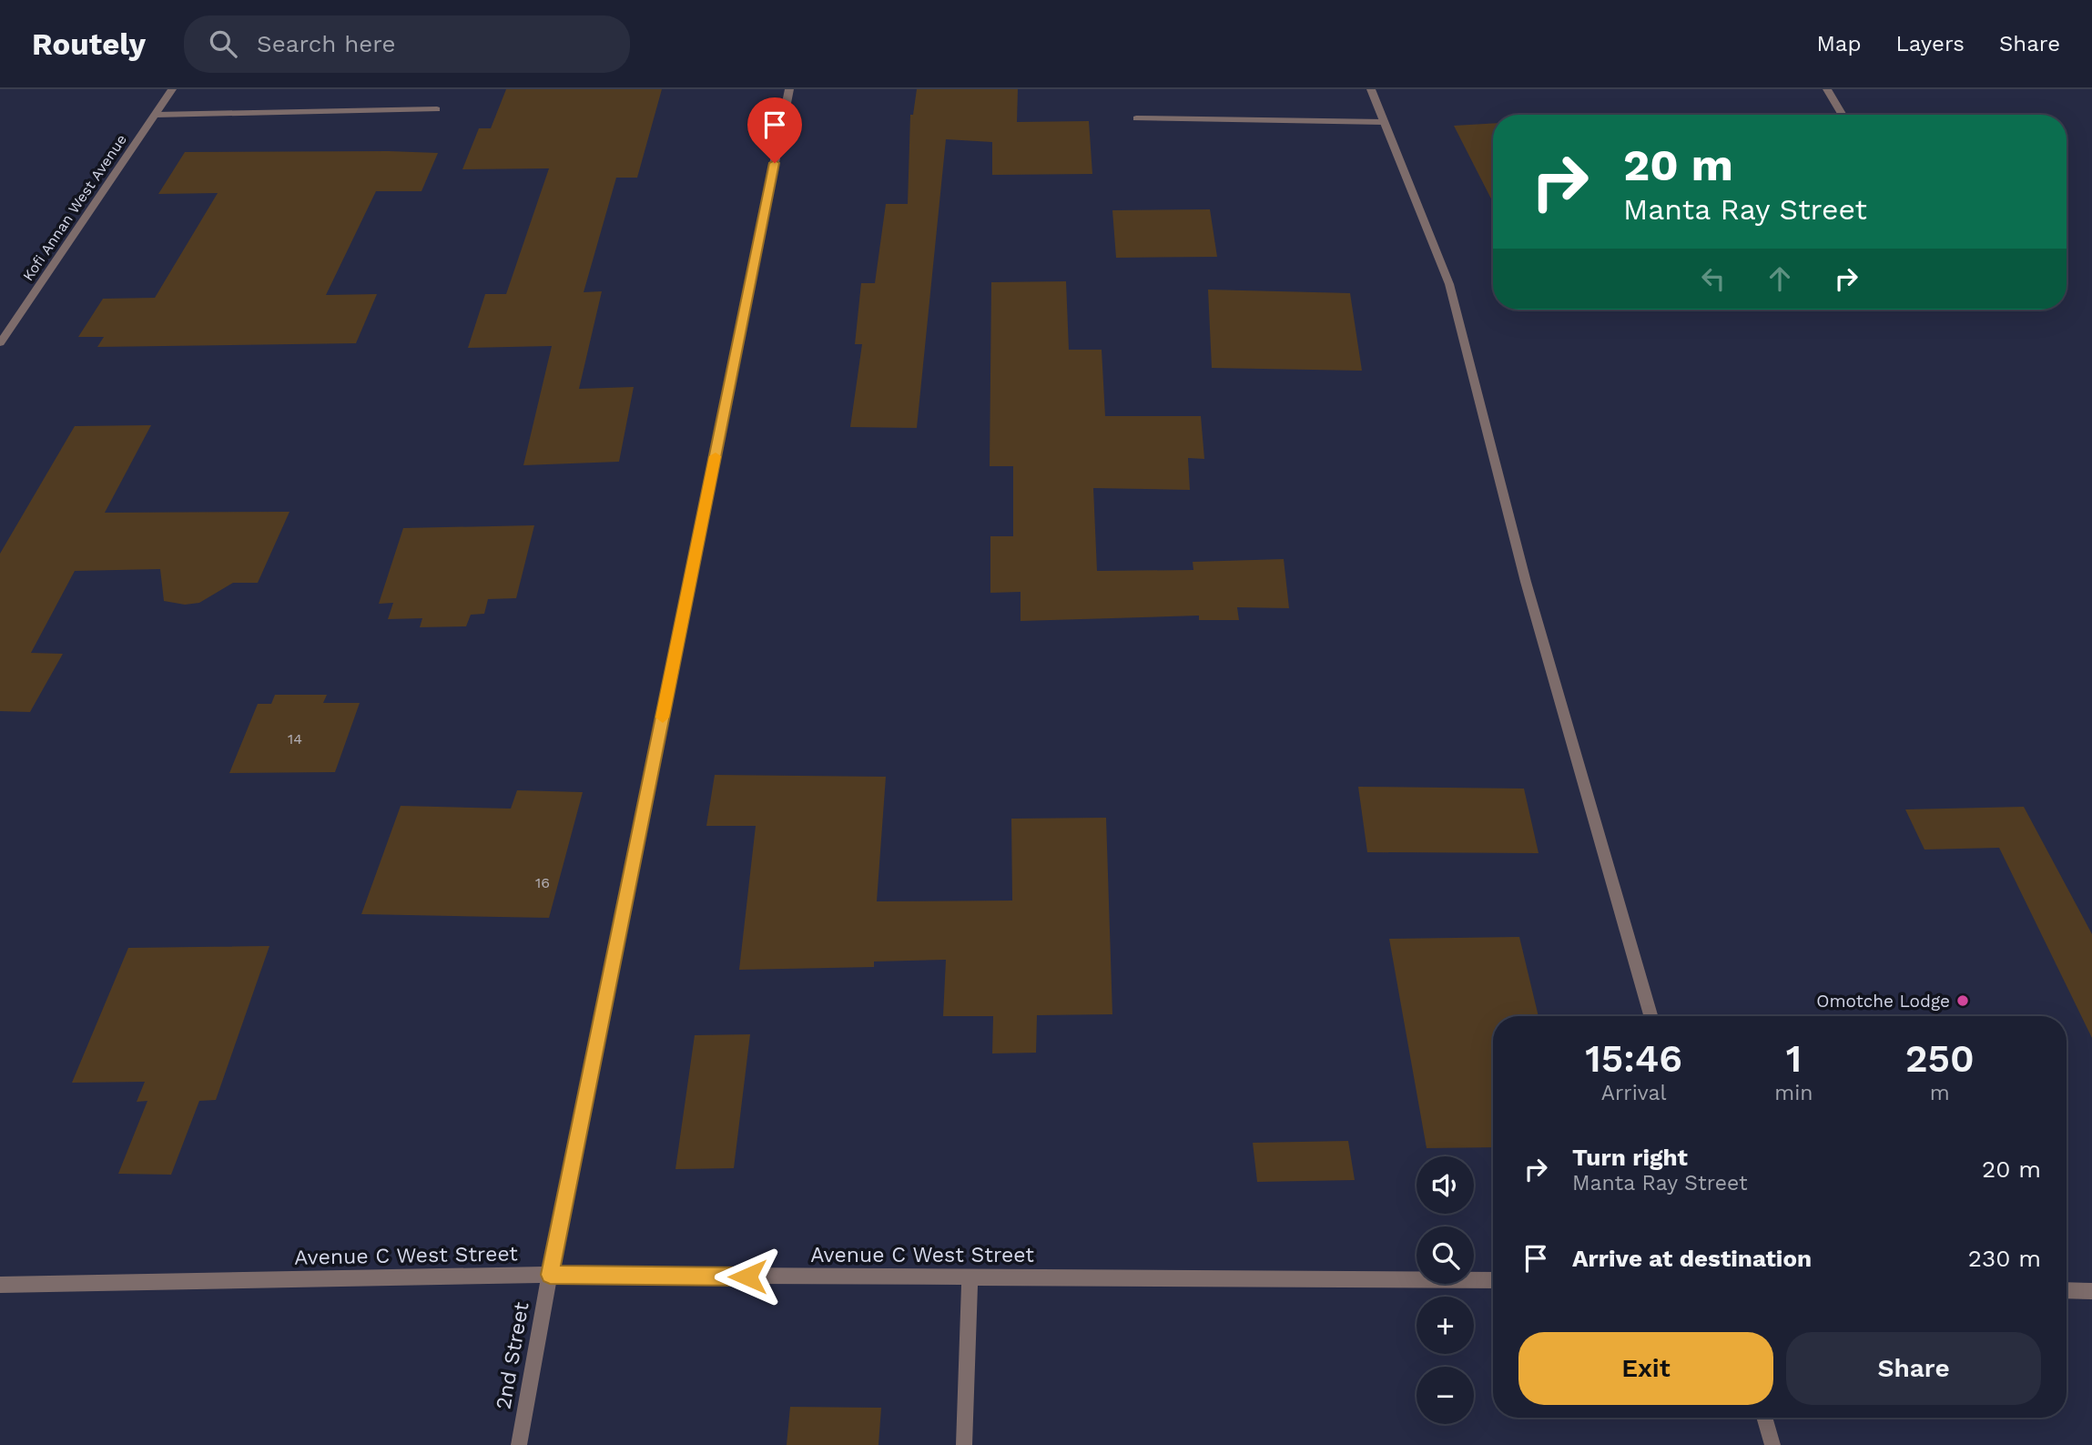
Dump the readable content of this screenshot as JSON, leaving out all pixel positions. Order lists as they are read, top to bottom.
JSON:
{
  "streets": {
    "street": ["Kofi Annan West Avenue", "Avenue C West Street", "2nd Street"]
  },
  "crossings": [
    ["Avenue C West Street", "2nd Street"]
  ],
  "places": ["Omotche Lodge"],
  "house_numbers": ["14", "16"],
  "page": {
    "header": "Routely",
    "search": "Search here",
    "nav": ["Map", "Layers", "Share"],
    "turn": ["20 m", "Manta Ray Street"],
    "eta": [
      "15:46",
      "Arrival",
      "1",
      "min",
      "250",
      "m"
    ],
    "list": [
      {
        "name": "Turn right",
        "note": "Manta Ray Street",
        "value": "20 m"
      },
      {
        "name": "Arrive at destination",
        "value": "230 m"
      }
    ],
    "map_buttons": ["+", "−"],
    "buttons": ["Exit", "Share"]
  }
}
